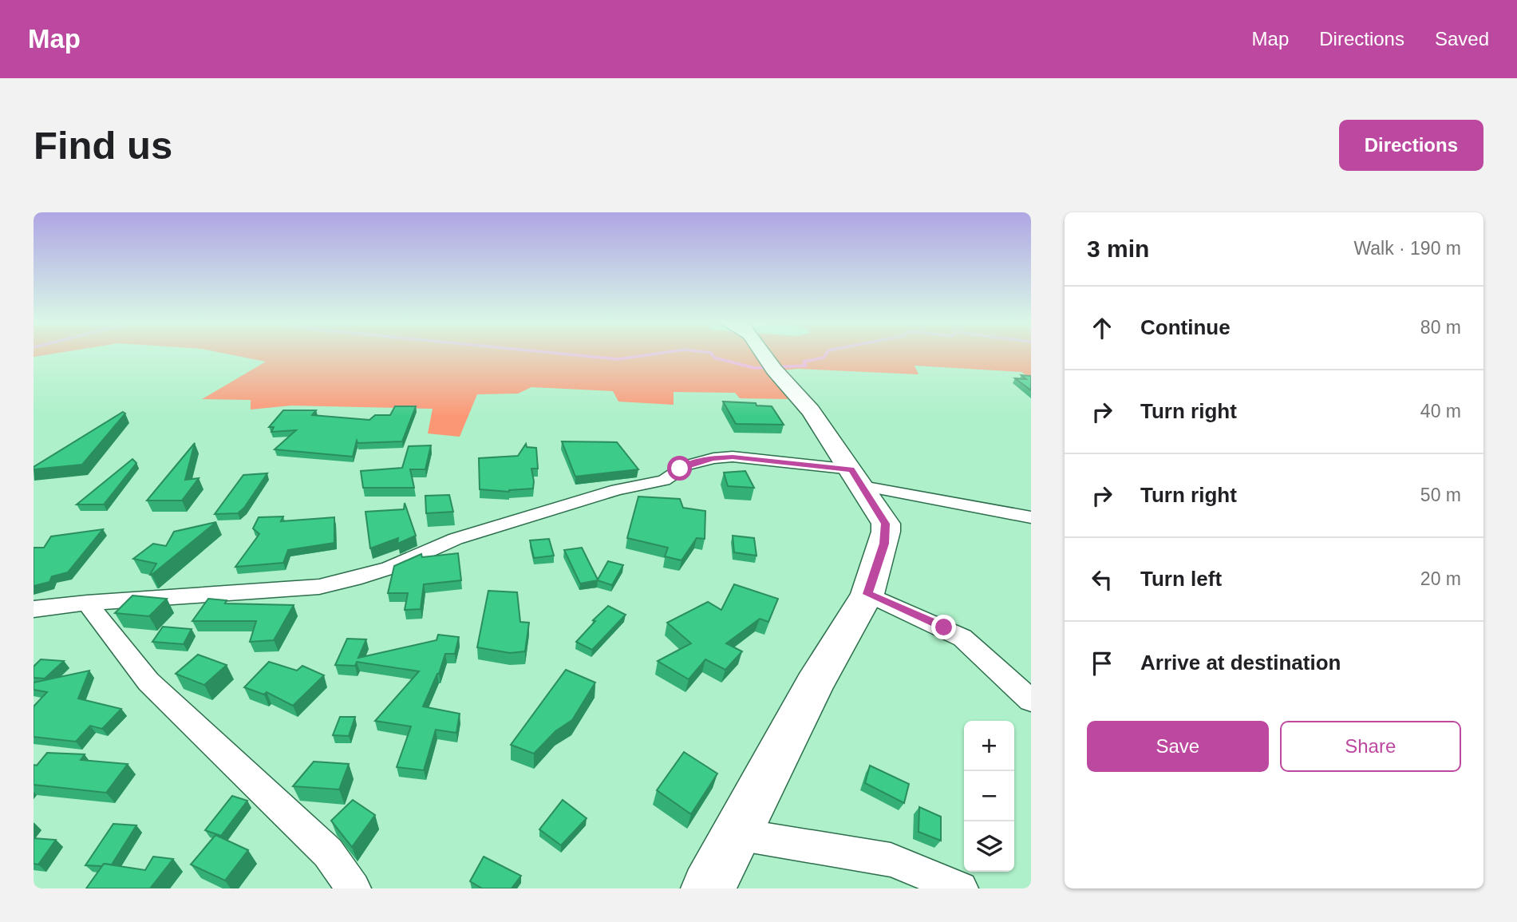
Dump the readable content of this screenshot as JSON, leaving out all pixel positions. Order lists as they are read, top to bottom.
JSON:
{
  "page": {
    "header": "Map",
    "nav": ["Map", "Directions", "Saved"],
    "buttons": [
      "Directions",
      ["Save", "Share"]
    ],
    "title": "Find us",
    "heading": ["3 min", "Walk · 190 m"],
    "list": [
      ["Continue", "80 m"],
      ["Turn right", "40 m"],
      ["Turn right", "50 m"],
      ["Turn left", "20 m"],
      "Arrive at destination"
    ],
    "map_buttons": ["+", "−"]
  }
}
